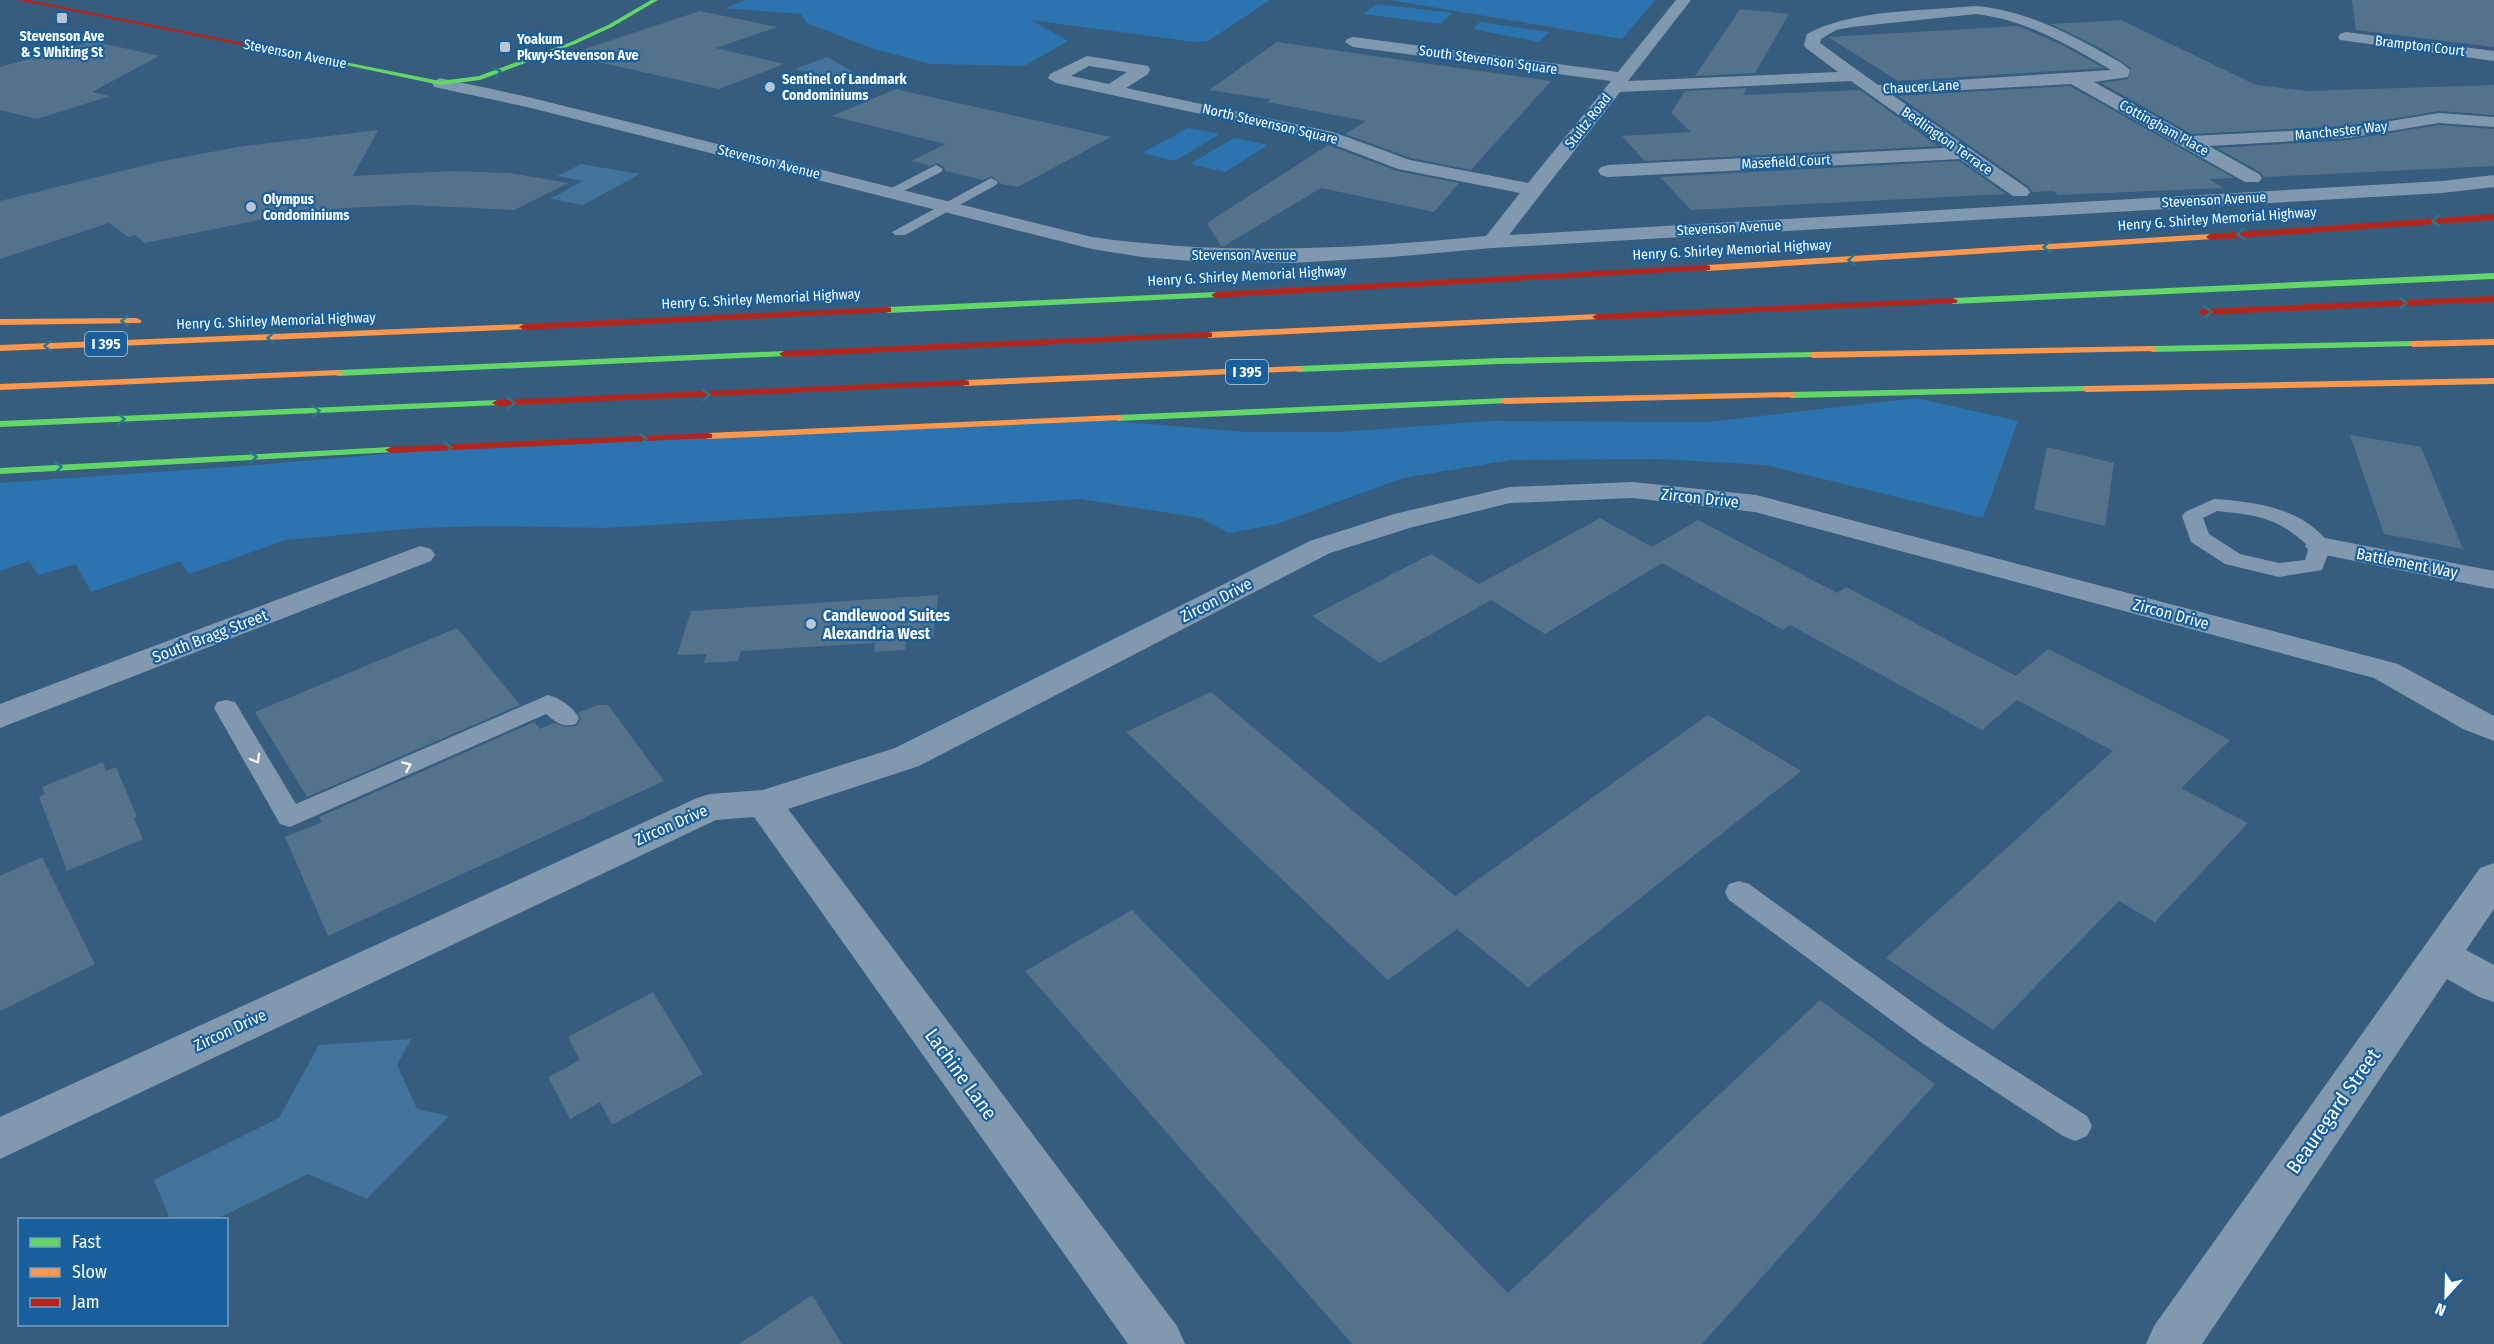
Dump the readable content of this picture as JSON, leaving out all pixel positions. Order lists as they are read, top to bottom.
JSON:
{
  "streets": {
    "main road": ["Stevenson Avenue", "Henry G. Shirley Memorial Highway", "I 395"],
    "street": [
      "Brampton Court",
      "South Stevenson Square",
      "Chaucer Lane",
      "Stultz Road",
      "North Stevenson Square",
      "Cottingham Place",
      "Manchester Way",
      "Bedlington Terrace",
      "Masefield Court",
      "Zircon Drive",
      "Battlement Way",
      "South Bragg Street",
      "Lachine Lane",
      "Beauregard Street"
    ]
  },
  "crossings": [
    ["Stevenson Avenue", "Stultz Road"],
    ["South Stevenson Square", "Stultz Road"],
    ["Chaucer Lane", "Cottingham Place"],
    ["Chaucer Lane", "Bedlington Terrace"],
    ["Stultz Road", "North Stevenson Square"],
    ["Cottingham Place", "Manchester Way"],
    ["Bedlington Terrace", "Masefield Court"],
    ["Zircon Drive", "Lachine Lane"]
  ],
  "places": {
    "transit": ["Stevenson Ave & S Whiting St", "Yoakum Pkwy+Stevenson Ave"],
    "other": ["Sentinel of Landmark Condominiums", "Olympus Condominiums", "Candlewood Suites Alexandria West"]
  },
  "legend": ["Fast", "Slow", "Jam"],
  "north": "bottom"
}
